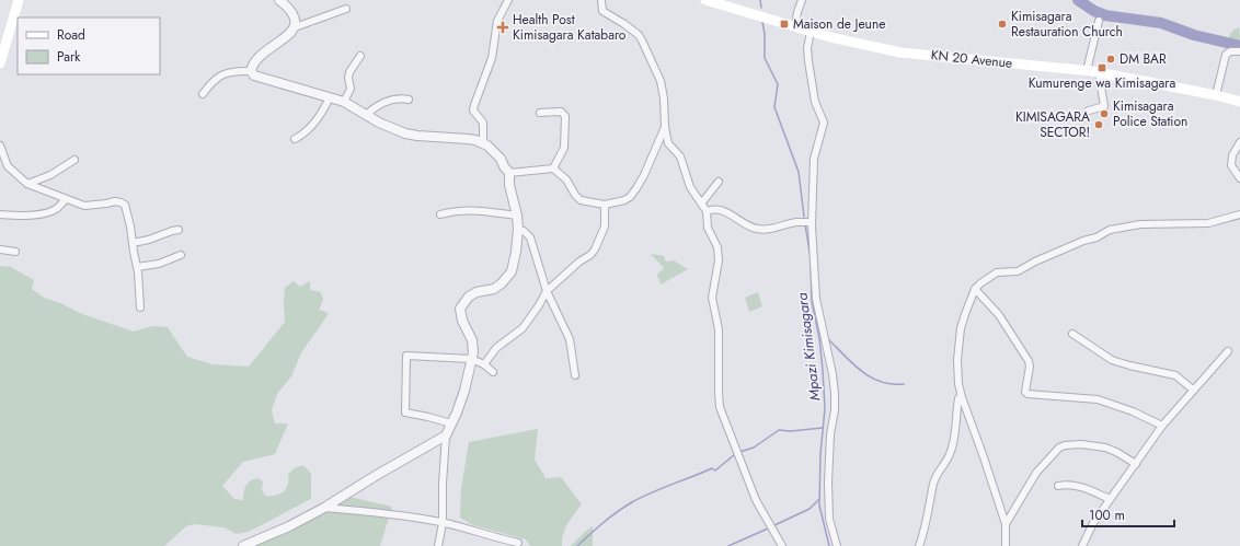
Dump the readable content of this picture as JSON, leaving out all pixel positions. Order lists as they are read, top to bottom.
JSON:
{
  "streets": {
    "main road": ["KN 20 Avenue"]
  },
  "water": ["Mpazi Kimisagara"],
  "places": {
    "transit": ["Maison de Jeune", "Kumurenge wa Kimisagara"],
    "other": [
      "Kimisagara Restauration Church",
      "DM BAR",
      "Kimisagara Police Station",
      "KIMISAGARA SECTOR!"
    ],
    "health": ["Health Post Kimisagara Katabaro"]
  },
  "legend": ["Road", "Park"],
  "scale_bar": "100 m"
}
